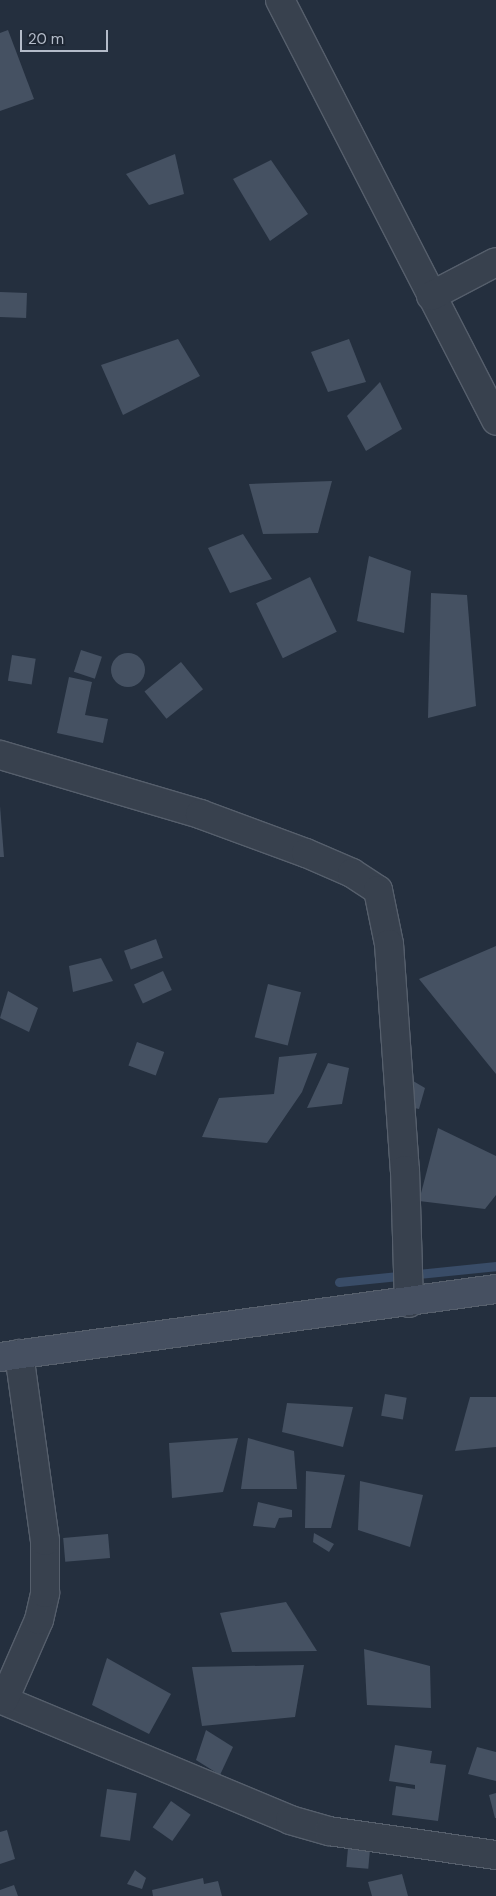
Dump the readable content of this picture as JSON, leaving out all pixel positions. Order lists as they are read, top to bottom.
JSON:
{
  "scale_bar": "20 m"
}
